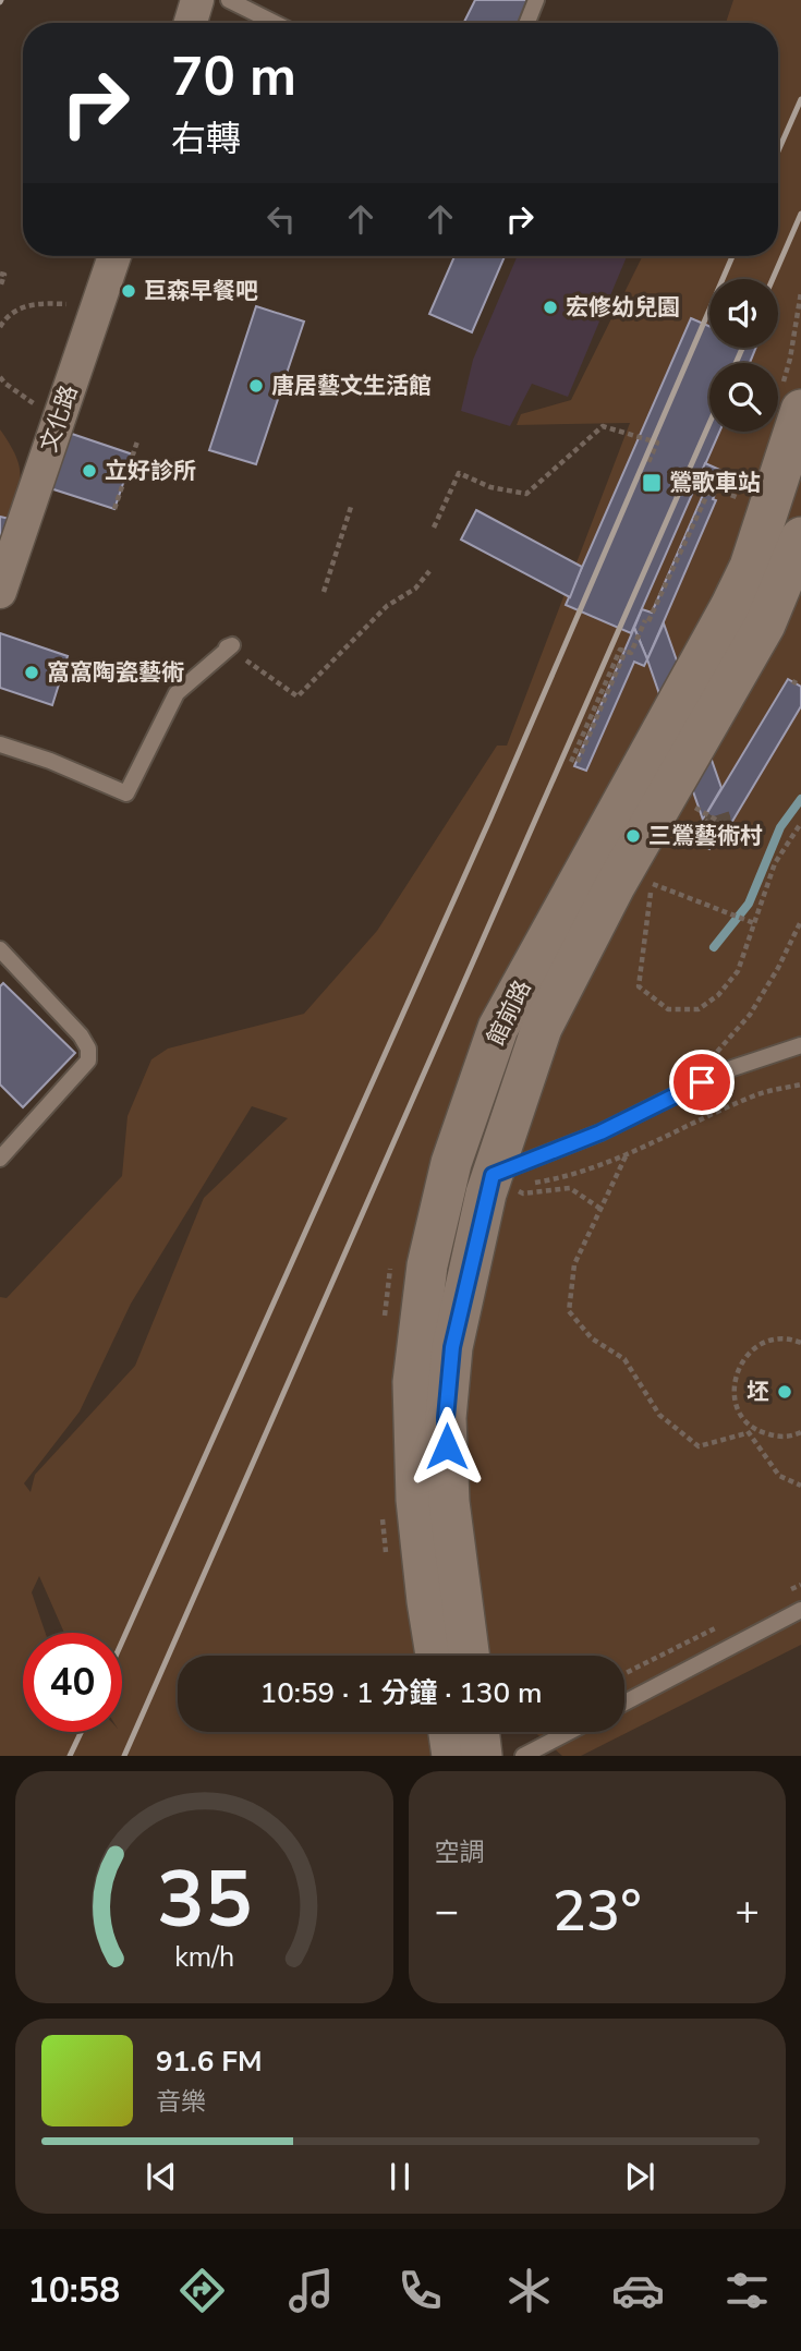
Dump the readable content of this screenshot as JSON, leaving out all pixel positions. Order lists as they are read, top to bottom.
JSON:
{
  "streets": {
    "street": ["文化路", "館前路"]
  },
  "places": {
    "other": [
      "巨森早餐吧",
      "宏修幼兒園",
      "唐居藝文生活館",
      "立好診所",
      "窩窩陶瓷藝術",
      "三鶯藝術村",
      "坯"
    ],
    "transit": ["鶯歌車站"]
  },
  "page": {
    "turn": ["70 m", "右轉"],
    "limit": "40",
    "trip": "10:59 · 1 分鐘 · 130 m",
    "tile": "空調",
    "heat": ["−", "23°", "+"],
    "song": ["91.6 FM", "音樂"],
    "tabs": "10:58",
    "gauge": ["35", "km/h"]
  }
}
